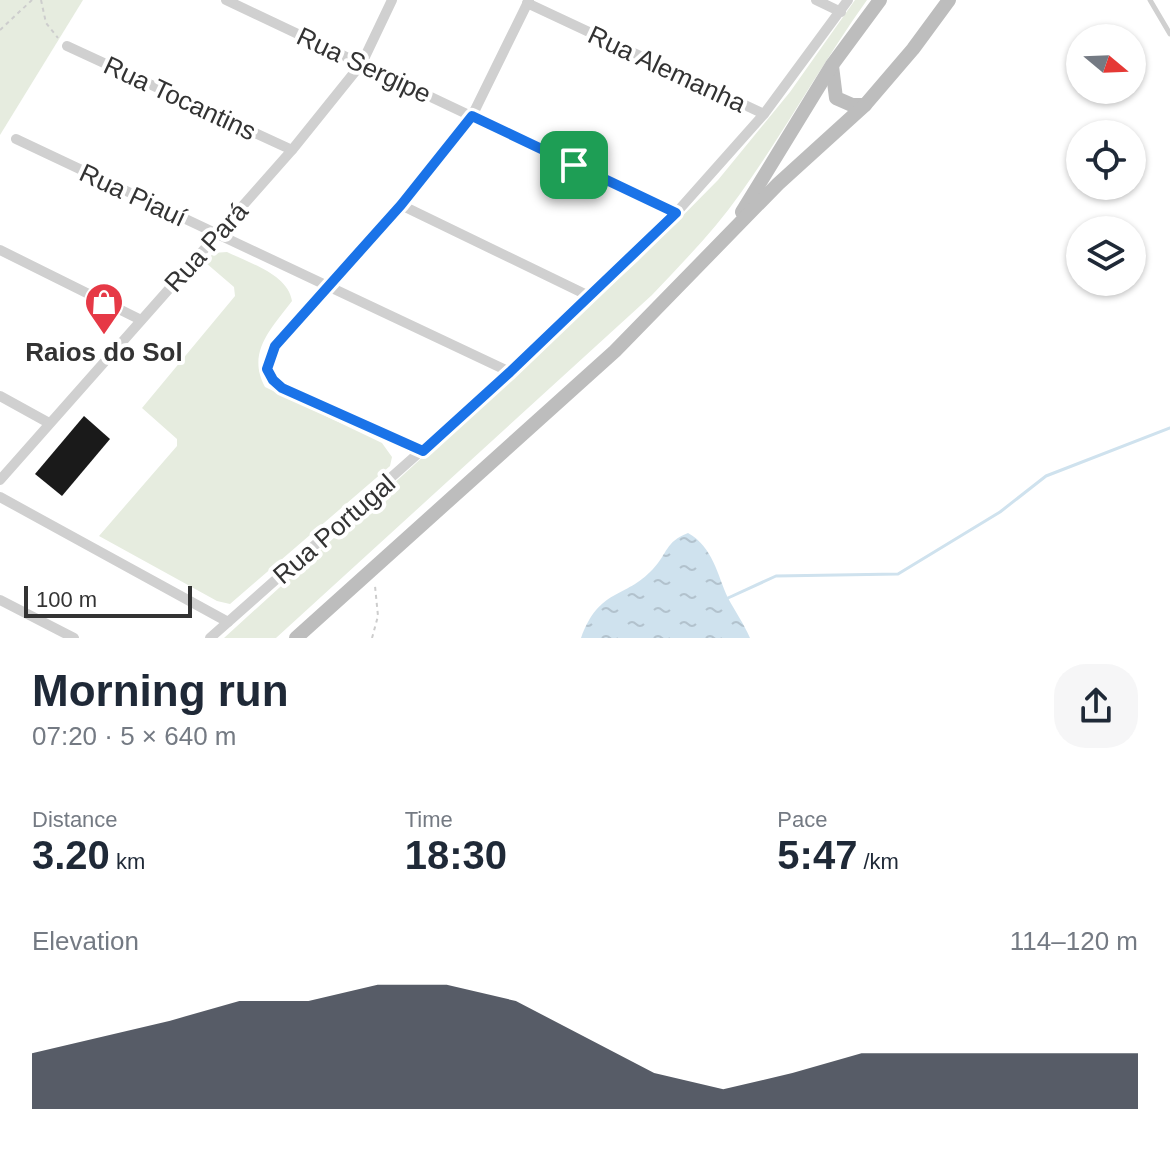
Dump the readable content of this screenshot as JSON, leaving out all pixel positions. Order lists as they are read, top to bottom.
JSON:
{
  "streets": {
    "street": [
      "Rua Sergipe",
      "Rua Alemanha",
      "Rua Tocantins",
      "Rua Piauí",
      "Rua Pará",
      "Rua Portugal"
    ]
  },
  "crossings": [
    ["Rua Sergipe", "Rua Pará"],
    ["Rua Sergipe", "Rua Portugal"],
    ["Rua Alemanha", "Rua Portugal"],
    ["Rua Tocantins", "Rua Pará"],
    ["Rua Piauí", "Rua Pará"],
    ["Rua Piauí", "Rua Portugal"]
  ],
  "places": {
    "shop": ["Raios do Sol"]
  },
  "scale_bar": "100 m",
  "north": "right",
  "page": {
    "scale": "100 m",
    "heading": ["Morning run", "07:20 · 5 × 640 m"],
    "stats": [
      ["Distance", "3.20 km"],
      ["Time", "18:30"],
      ["Pace", "5:47 /km"]
    ],
    "chart": ["Elevation", "114–120 m"]
  }
}
